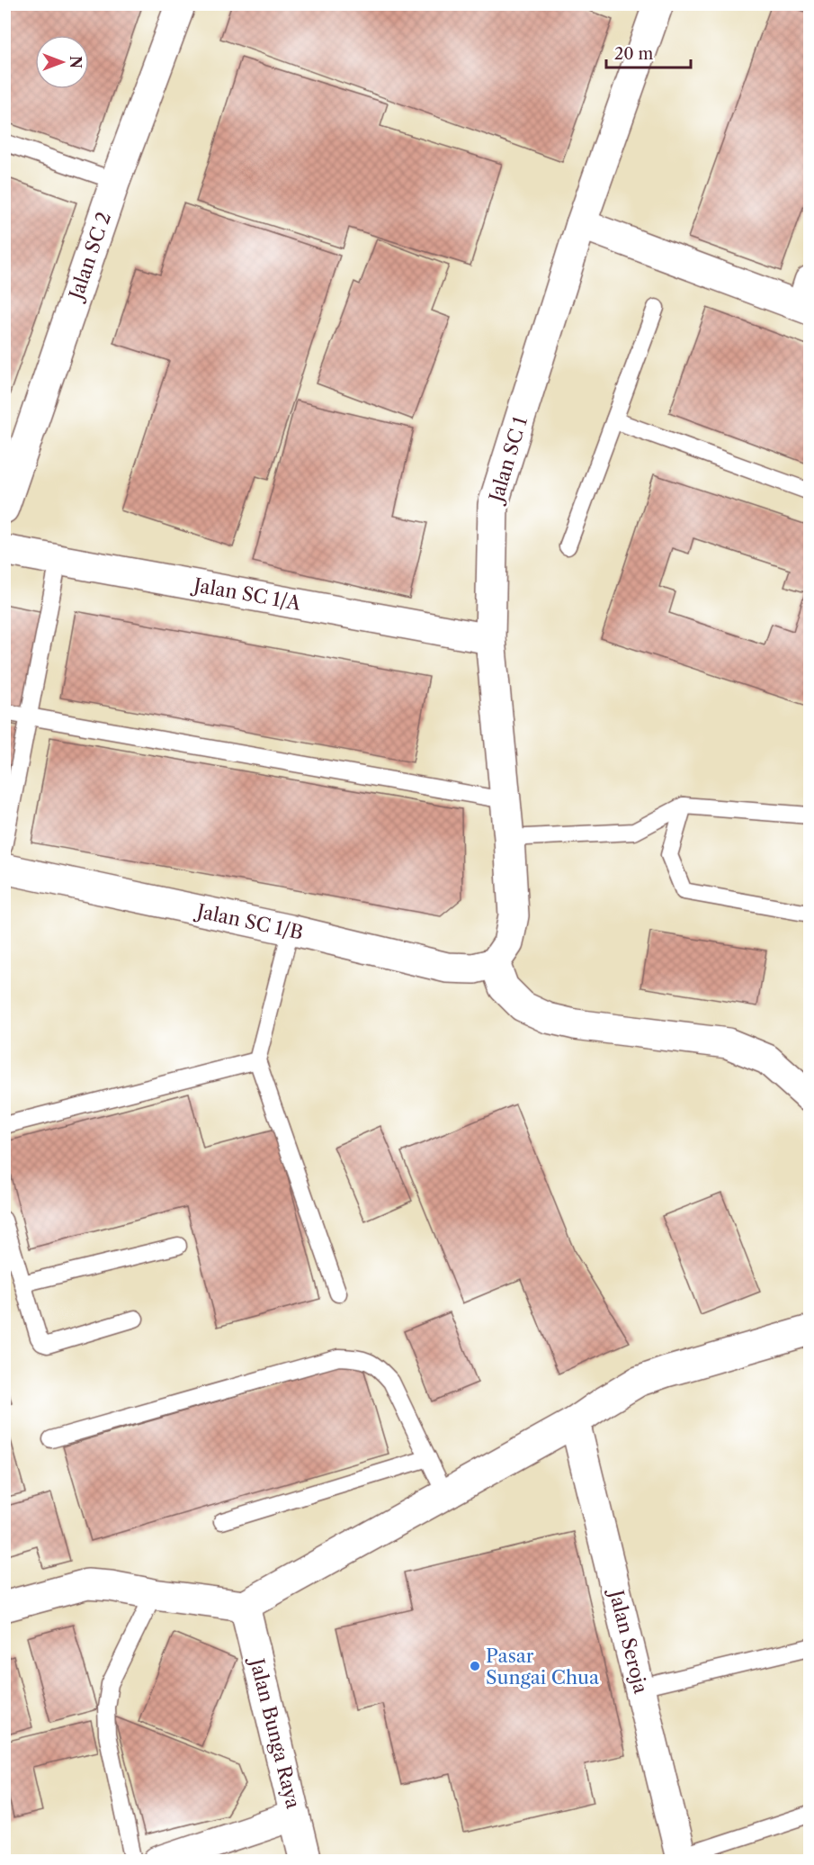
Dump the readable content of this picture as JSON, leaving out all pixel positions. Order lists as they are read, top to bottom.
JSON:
{
  "streets": {
    "street": [
      "Jalan SC 2",
      "Jalan SC 1",
      "Jalan SC 1/A",
      "Jalan SC 1/B",
      "Jalan Seroja",
      "Jalan Bunga Raya"
    ]
  },
  "crossings": [
    ["Jalan SC 1", "Jalan SC 1/A"],
    ["Jalan SC 1", "Jalan SC 1/B"]
  ],
  "places": ["Pasar Sungai Chua"],
  "scale_bar": "20 m",
  "north": "right"
}
